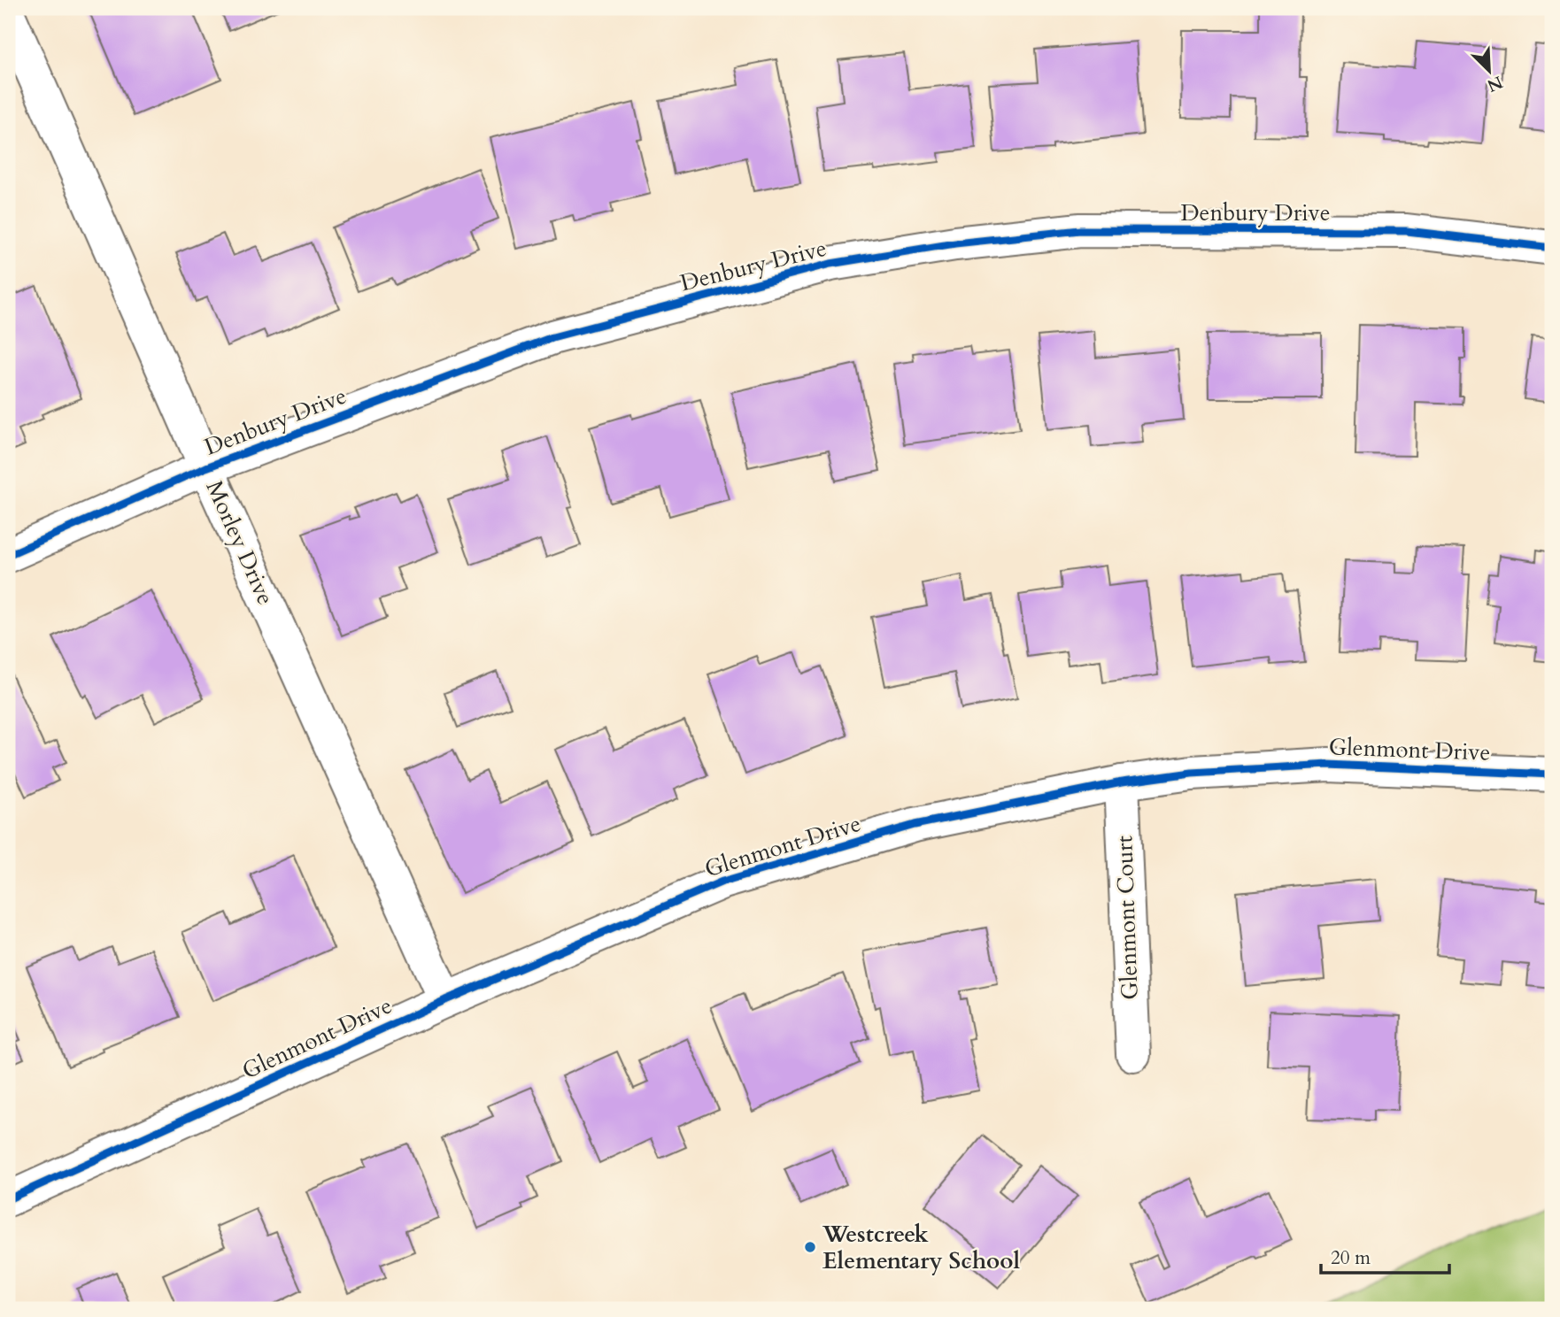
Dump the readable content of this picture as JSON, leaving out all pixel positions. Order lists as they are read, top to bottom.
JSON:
{
  "streets": {
    "street": [
      "Denbury Drive",
      "Morley Drive",
      "Glenmont Drive",
      "Glenmont Court"
    ]
  },
  "crossings": [
    ["Denbury Drive", "Morley Drive"],
    ["Morley Drive", "Glenmont Drive"],
    ["Glenmont Drive", "Glenmont Court"]
  ],
  "places": ["Westcreek Elementary School"],
  "scale_bar": "20 m",
  "north": "bottom right"
}
